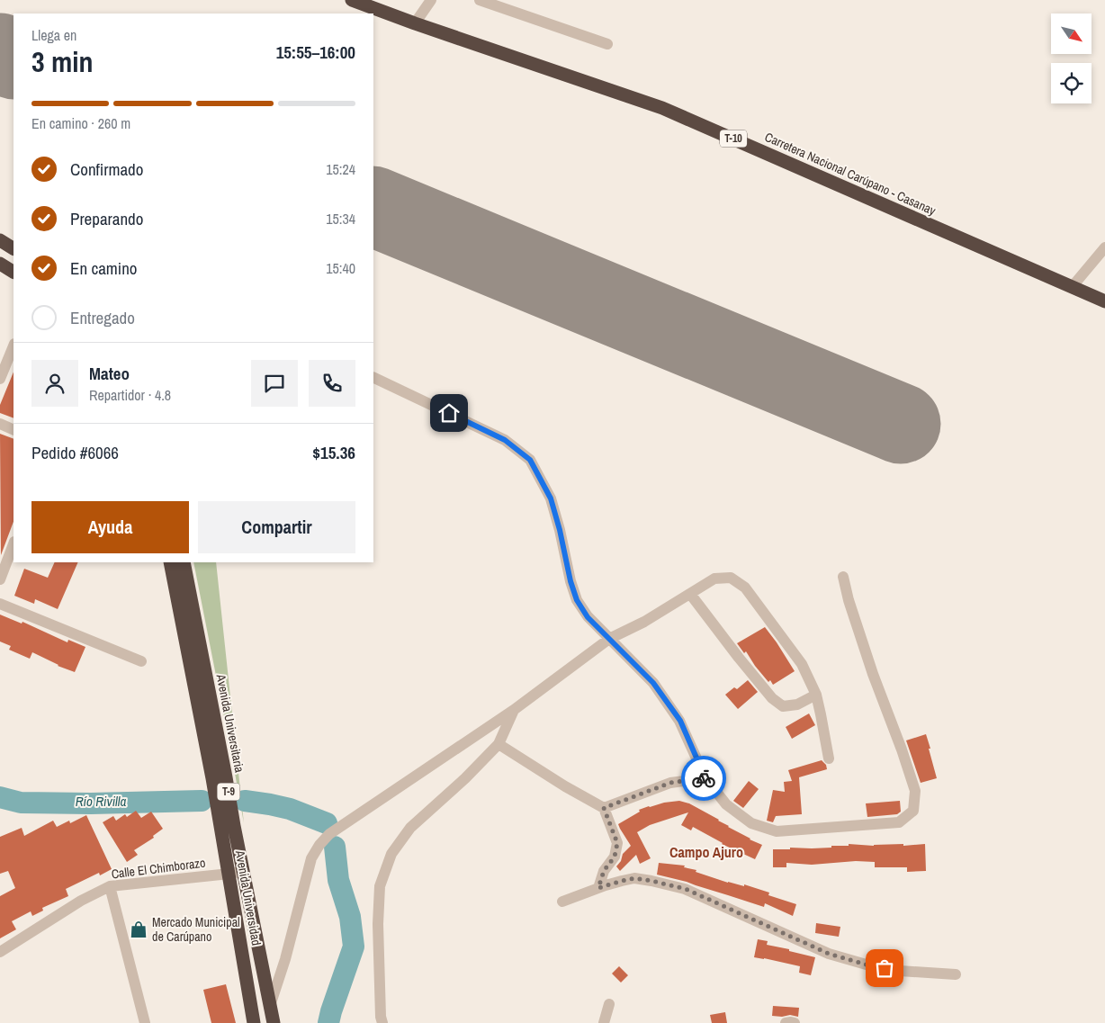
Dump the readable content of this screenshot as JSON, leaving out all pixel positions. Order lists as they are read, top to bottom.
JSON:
{
  "streets": {
    "highway": [
      "T-10",
      "Carretera Nacional Carúpano - Casanay",
      "Avenida Universitaria",
      "T-9",
      "Avenida Universidad"
    ],
    "street": ["Calle El Chimborazo"]
  },
  "crossings": [
    ["Avenida Universitaria", "Calle El Chimborazo"],
    ["Avenida Universitaria", "Avenida Universidad"],
    ["Calle El Chimborazo", "Avenida Universidad"]
  ],
  "districts": ["Campo Ajuro"],
  "water": ["Río Rivilla"],
  "places": {
    "shop": ["Mercado Municipal de Carúpano"]
  },
  "north": "bottom right",
  "page": {
    "heading": ["3 min", "Llega en", "15:55–16:00"],
    "panel": [
      "Mateo",
      "Repartidor · 4.8",
      "Pedido #6066",
      "$15.36"
    ],
    "bar": "En camino · 260 m",
    "list": [
      ["Confirmado", "15:24"],
      ["Preparando", "15:34"],
      ["En camino", "15:40"],
      "Entregado"
    ],
    "buttons": ["Ayuda", "Compartir"]
  }
}
